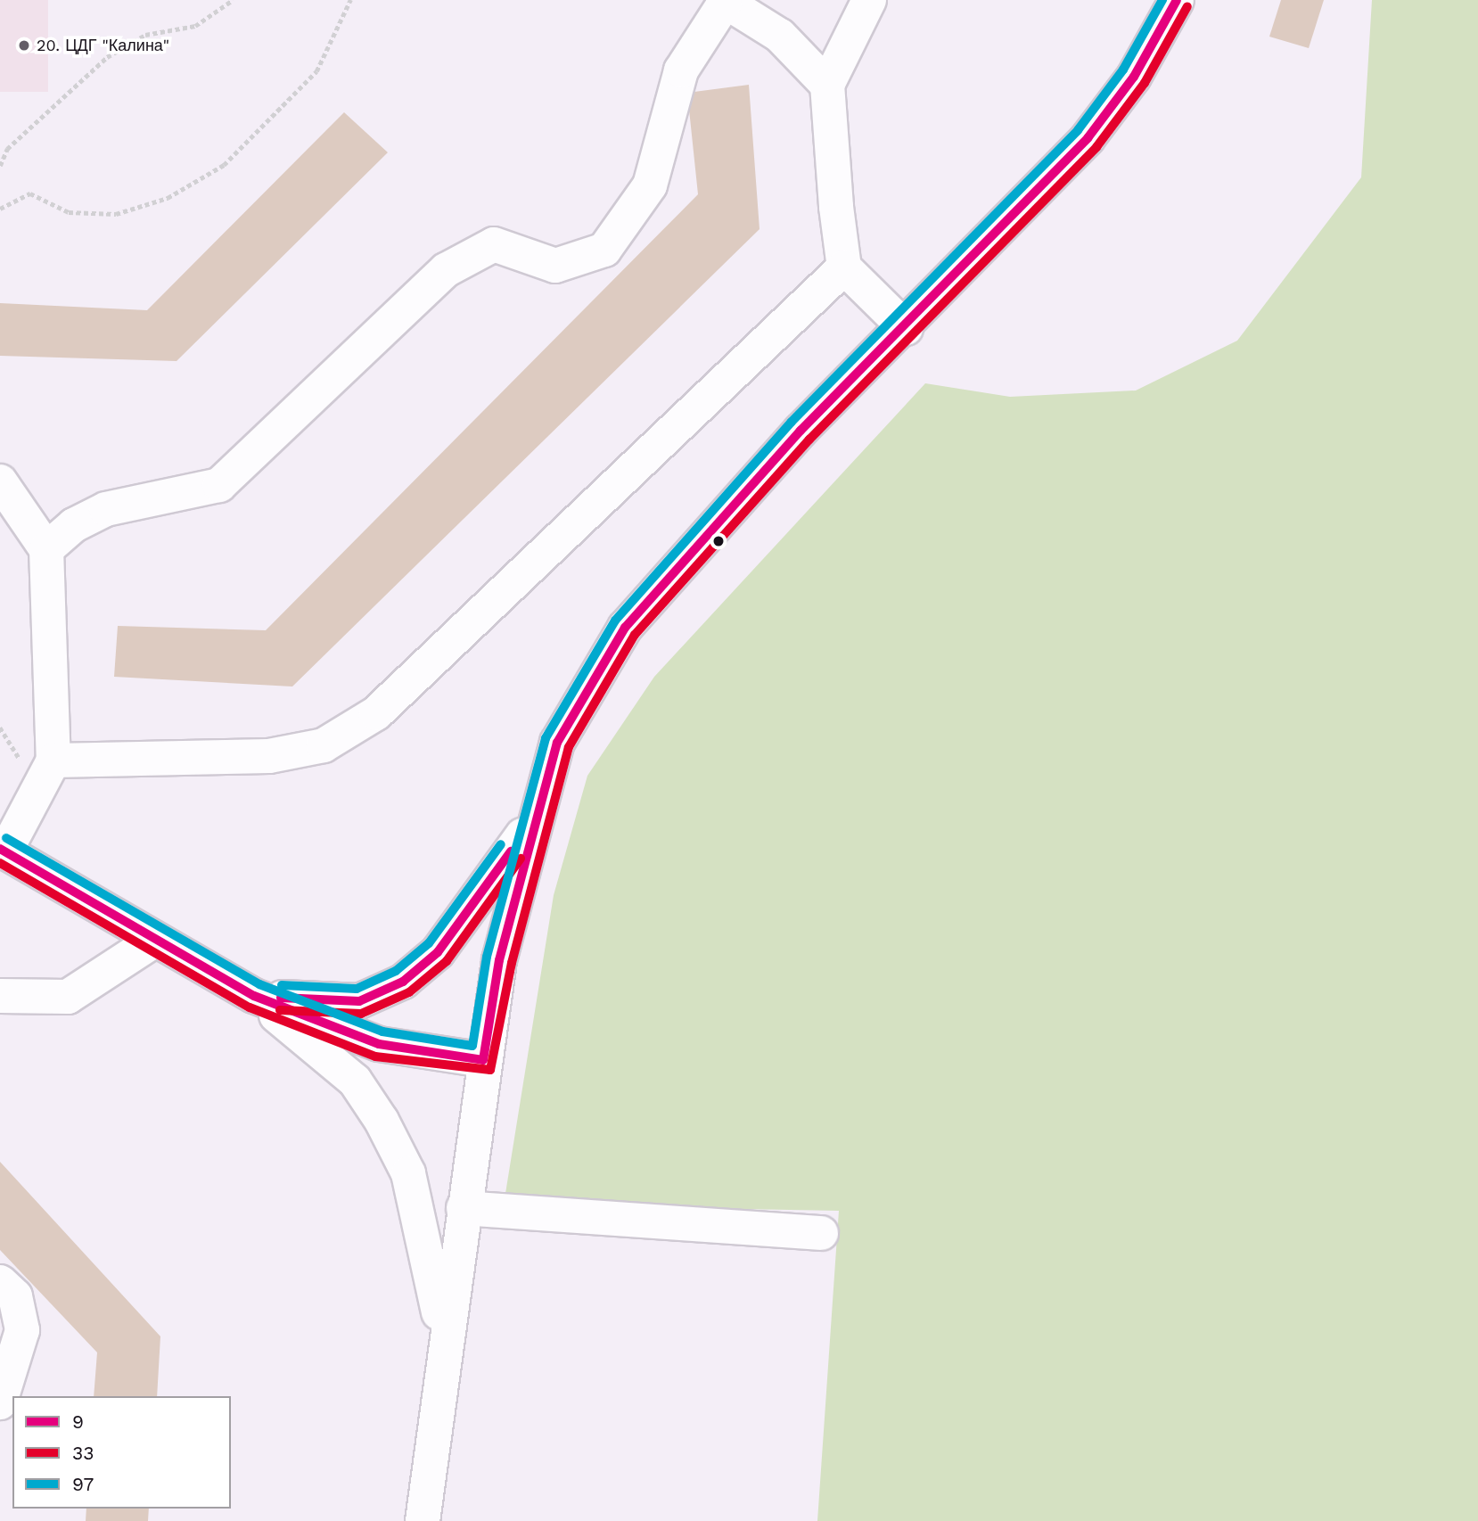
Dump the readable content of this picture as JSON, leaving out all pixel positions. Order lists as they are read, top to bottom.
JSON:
{
  "places": ["20. ЦДГ \"Калина\""],
  "lines": ["transit line 9", "transit line 97", "transit line 33"],
  "legend": ["9", "33", "97"]
}
